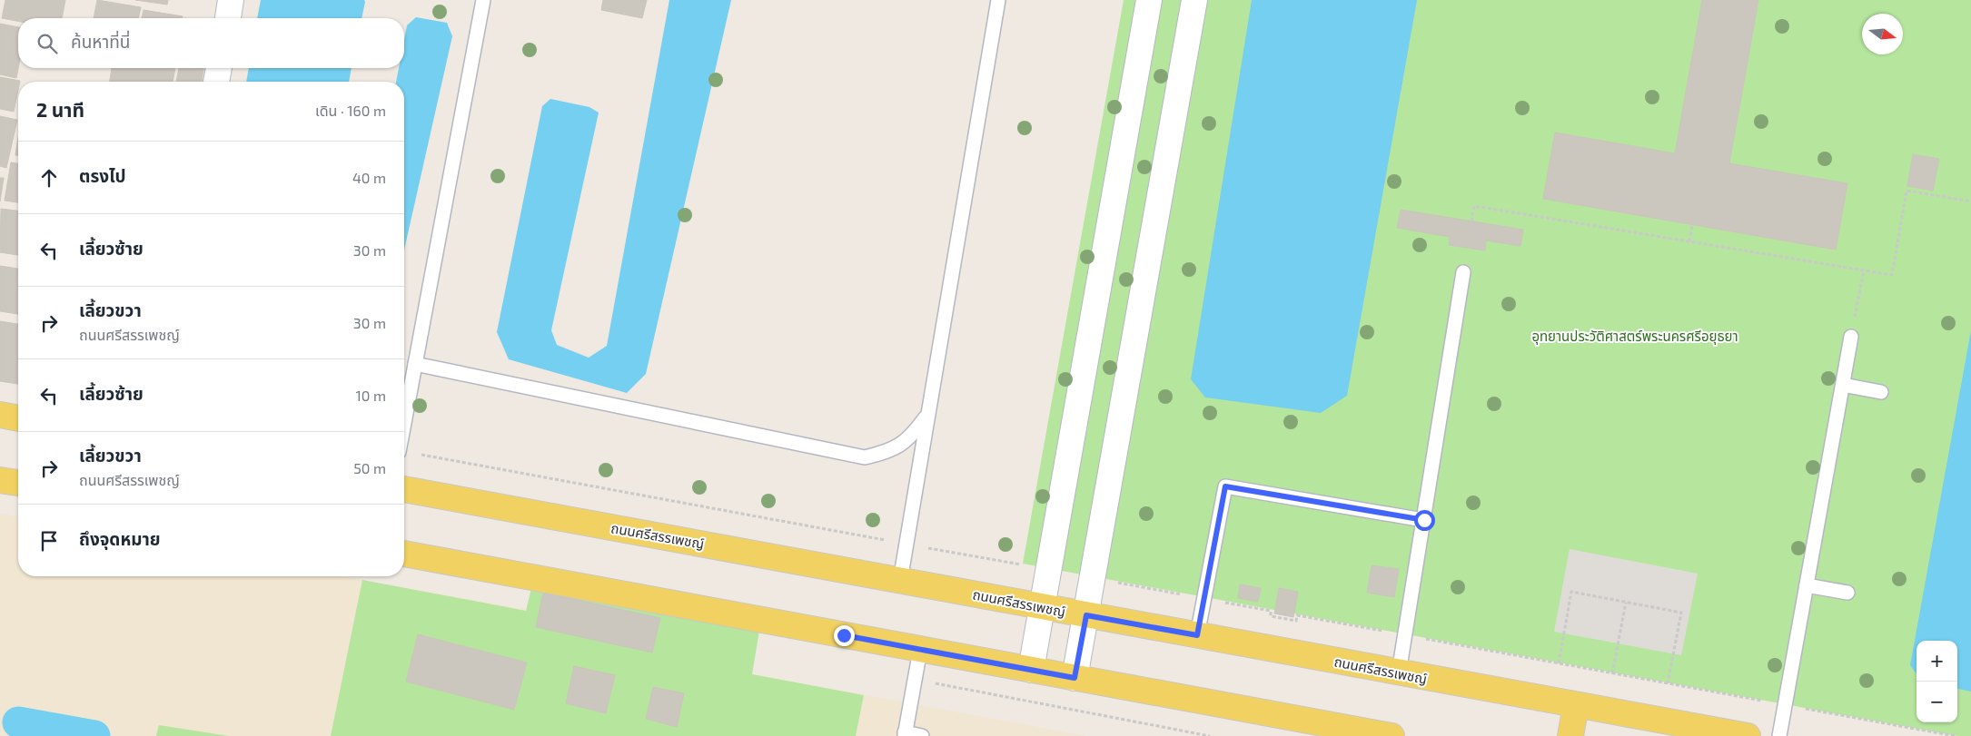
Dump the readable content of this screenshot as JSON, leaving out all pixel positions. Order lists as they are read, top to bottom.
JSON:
{
  "streets": {
    "main road": ["ถนนศรีสรรเพชญ์"]
  },
  "parks": ["อุทยานประวัติศาสตร์พระนครศรีอยุธยา"],
  "north": "right",
  "page": {
    "search": "ค้นหาที่นี่",
    "heading": ["2 นาที", "เดิน · 160 m"],
    "list": [
      ["ตรงไป", "40 m"],
      ["เลี้ยวซ้าย", "30 m"],
      ["เลี้ยวขวา", "ถนนศรีสรรเพชญ์", "30 m"],
      ["เลี้ยวซ้าย", "10 m"],
      ["เลี้ยวขวา", "ถนนศรีสรรเพชญ์", "50 m"],
      "ถึงจุดหมาย"
    ],
    "map_buttons": ["+", "−"]
  }
}
